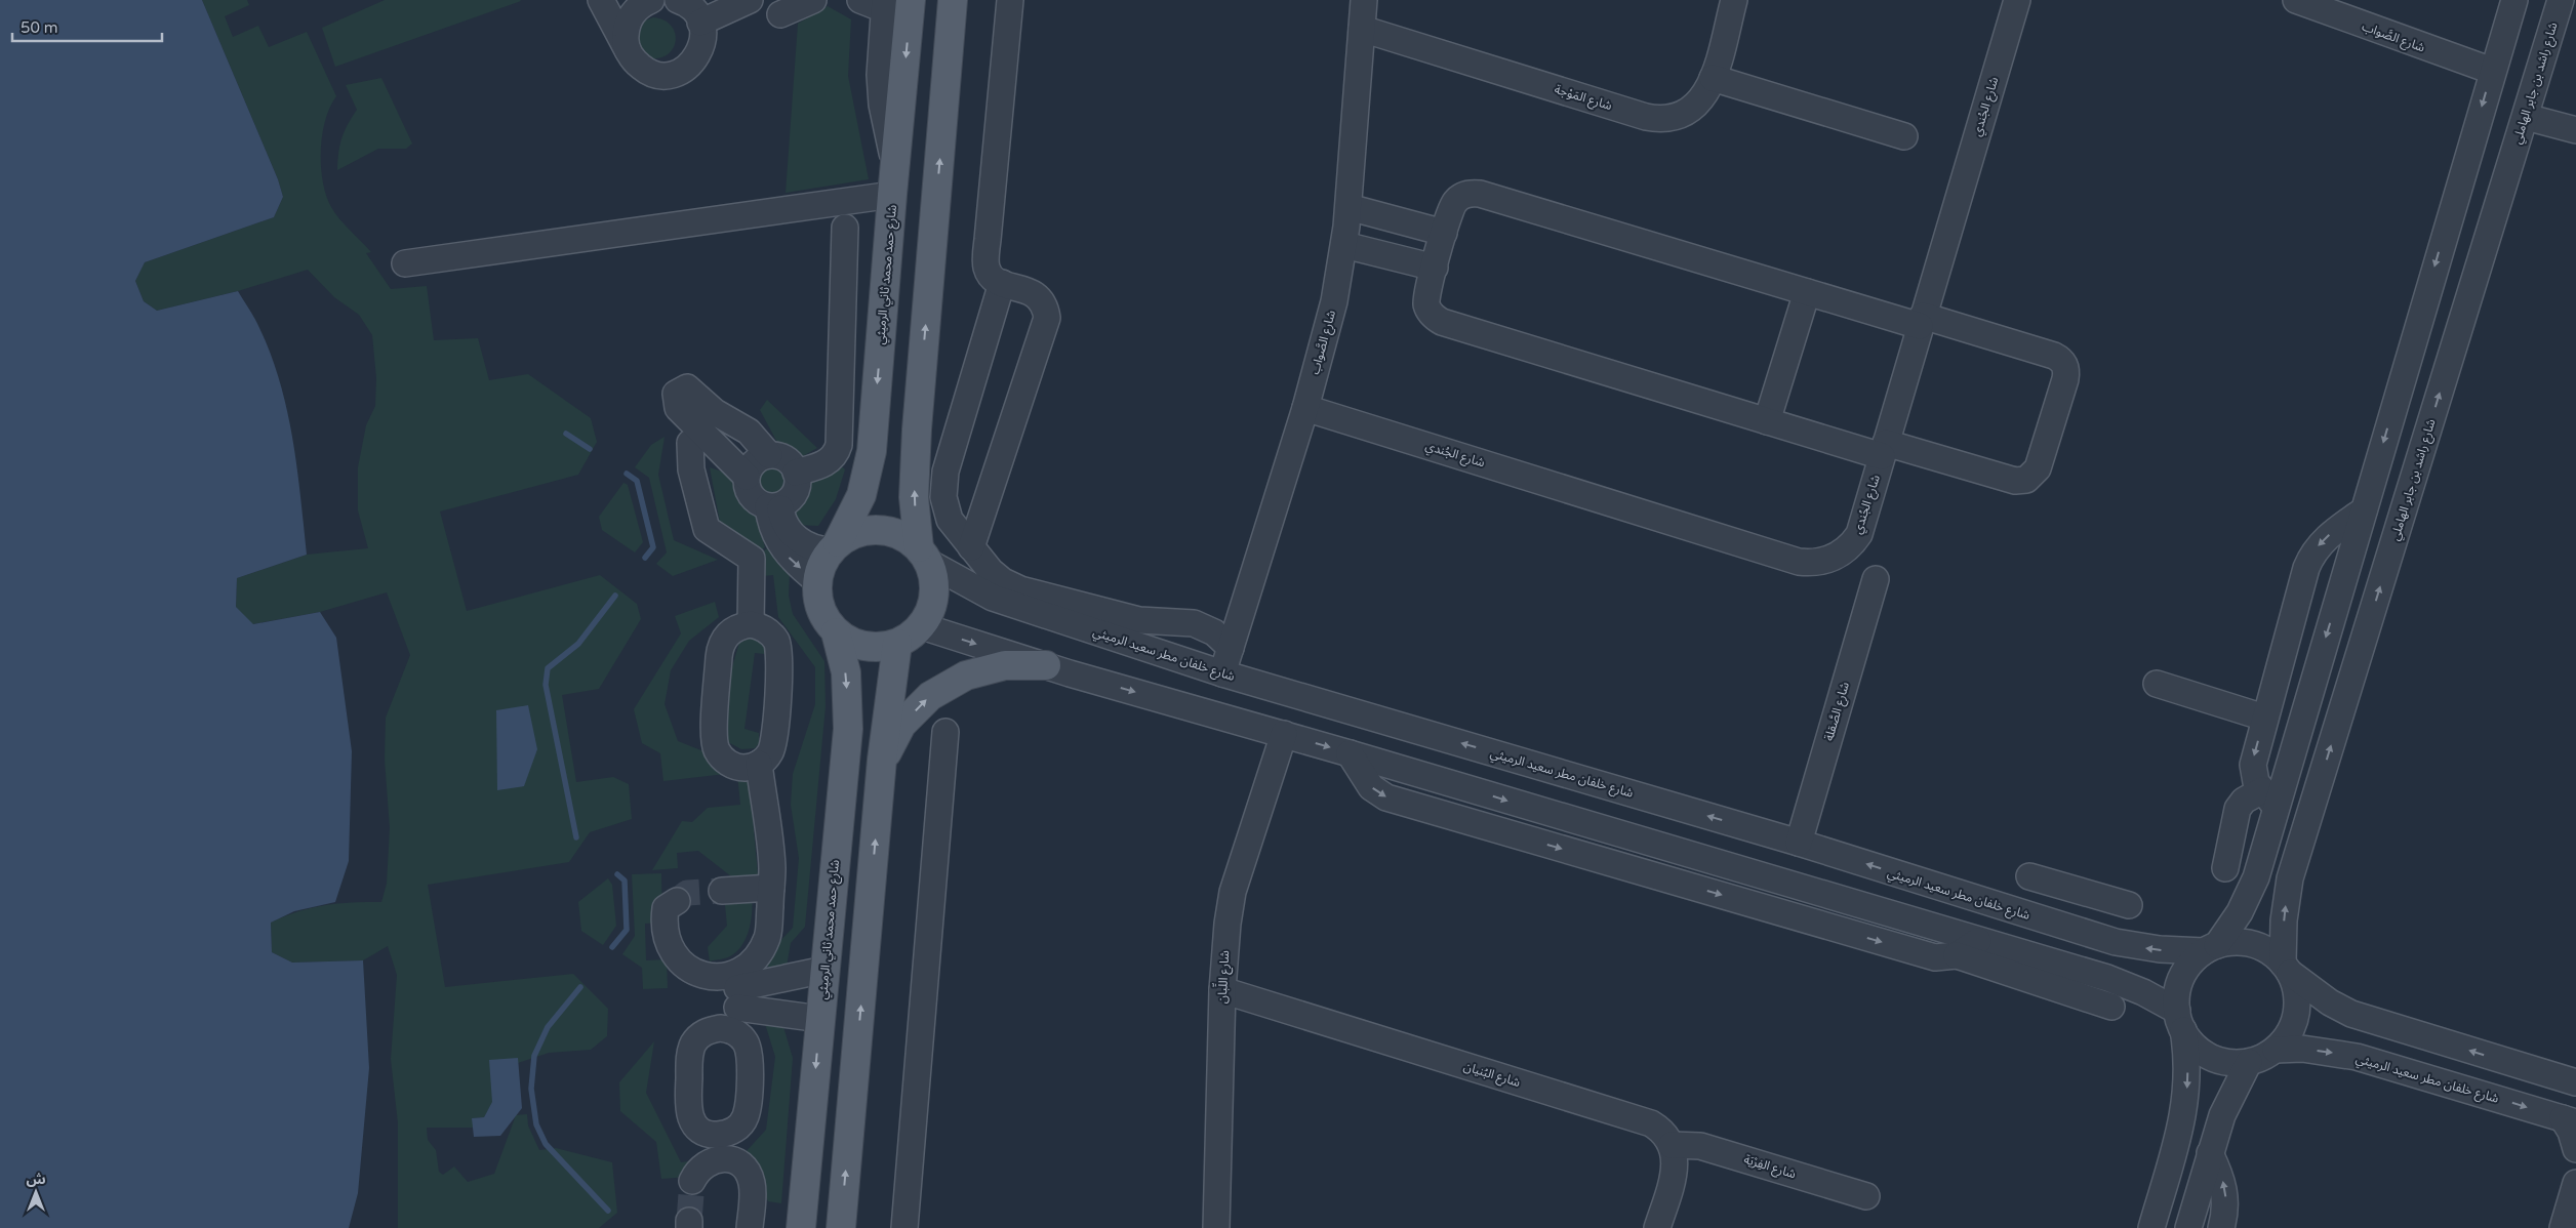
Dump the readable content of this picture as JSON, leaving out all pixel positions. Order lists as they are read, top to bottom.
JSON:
{
  "streets": {
    "main road": ["شارع حمد محمد ثاني الرميثي"],
    "street": [
      "شارع الصَّواب",
      "شارع راشد بن جابر الهاملي",
      "شارع المَوْجة",
      "شارع الجُندي",
      "شارع خلفان مطر سعيد الرميثي",
      "شارع الصَّقلة",
      "شارع اللِّبان",
      "شارع البُنيان",
      "شارع الفِرْيَة"
    ]
  },
  "crossings": [
    ["شارع الصَّواب", "شارع المَوْجة"],
    ["شارع الصَّواب", "شارع الجُندي"],
    ["شارع الصَّواب", "شارع خلفان مطر سعيد الرميثي"],
    ["شارع راشد بن جابر الهاملي", "شارع خلفان مطر سعيد الرميثي"],
    ["شارع حمد محمد ثاني الرميثي", "شارع خلفان مطر سعيد الرميثي"],
    ["شارع خلفان مطر سعيد الرميثي", "شارع الصَّقلة"],
    ["شارع اللِّبان", "شارع البُنيان"],
    ["شارع البُنيان", "شارع الفِرْيَة"]
  ],
  "scale_bar": "50 m",
  "north": "top"
}
